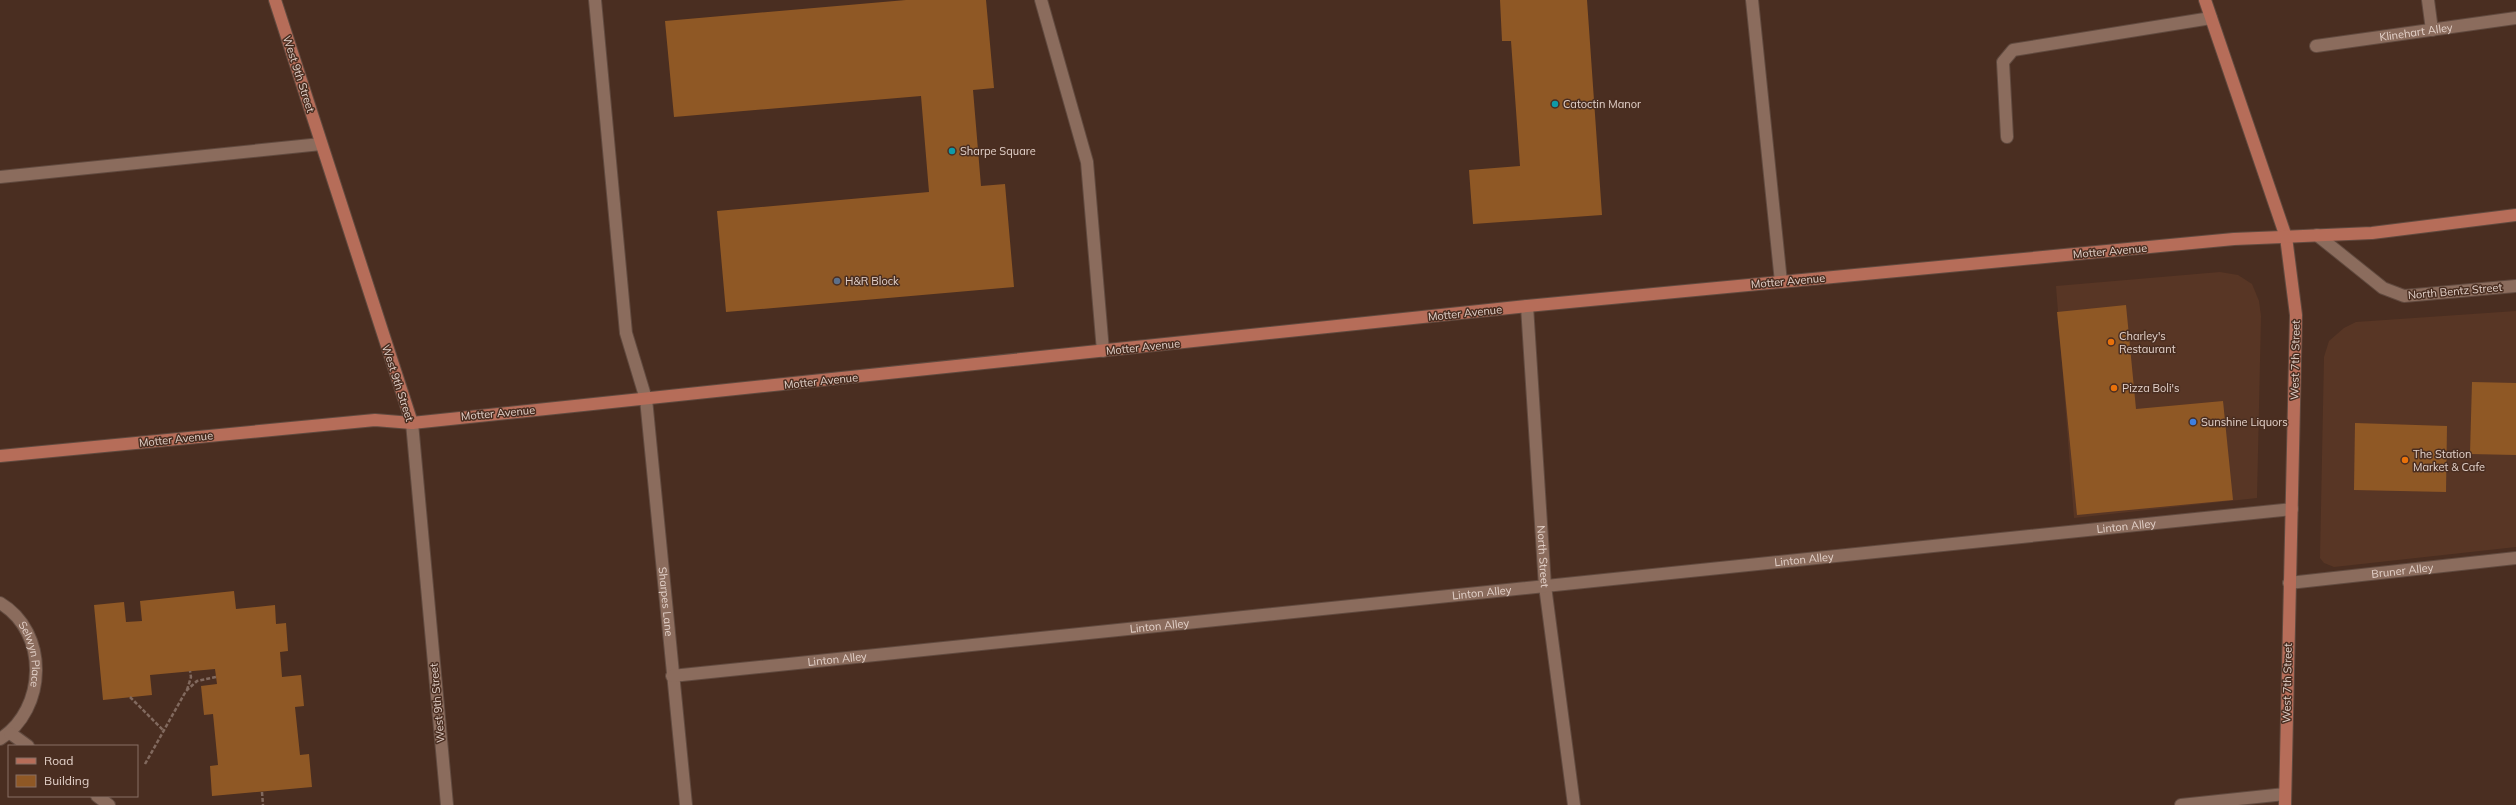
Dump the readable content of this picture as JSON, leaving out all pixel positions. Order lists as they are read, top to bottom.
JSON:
{
  "streets": {
    "main road": ["West 9th Street", "Motter Avenue", "West 7th Street"],
    "street": [
      "Klinehart Alley",
      "North Bentz Street",
      "Linton Alley",
      "North Street",
      "Bruner Alley",
      "Sharpes Lane",
      "Selwyn Place"
    ]
  },
  "crossings": [
    ["West 9th Street", "Motter Avenue"],
    ["Motter Avenue", "West 7th Street"],
    ["Motter Avenue", "North Street"],
    ["Motter Avenue", "Sharpes Lane"],
    ["West 7th Street", "Linton Alley"],
    ["West 7th Street", "Bruner Alley"],
    ["Linton Alley", "North Street"],
    ["Linton Alley", "Sharpes Lane"]
  ],
  "places": [
    "Catoctin Manor",
    "Sharpe Square",
    "H&R Block",
    "Charley's Restaurant",
    "Pizza Boli's",
    "Sunshine Liquors",
    "The Station Market & Cafe"
  ],
  "legend": ["Road", "Building"]
}
